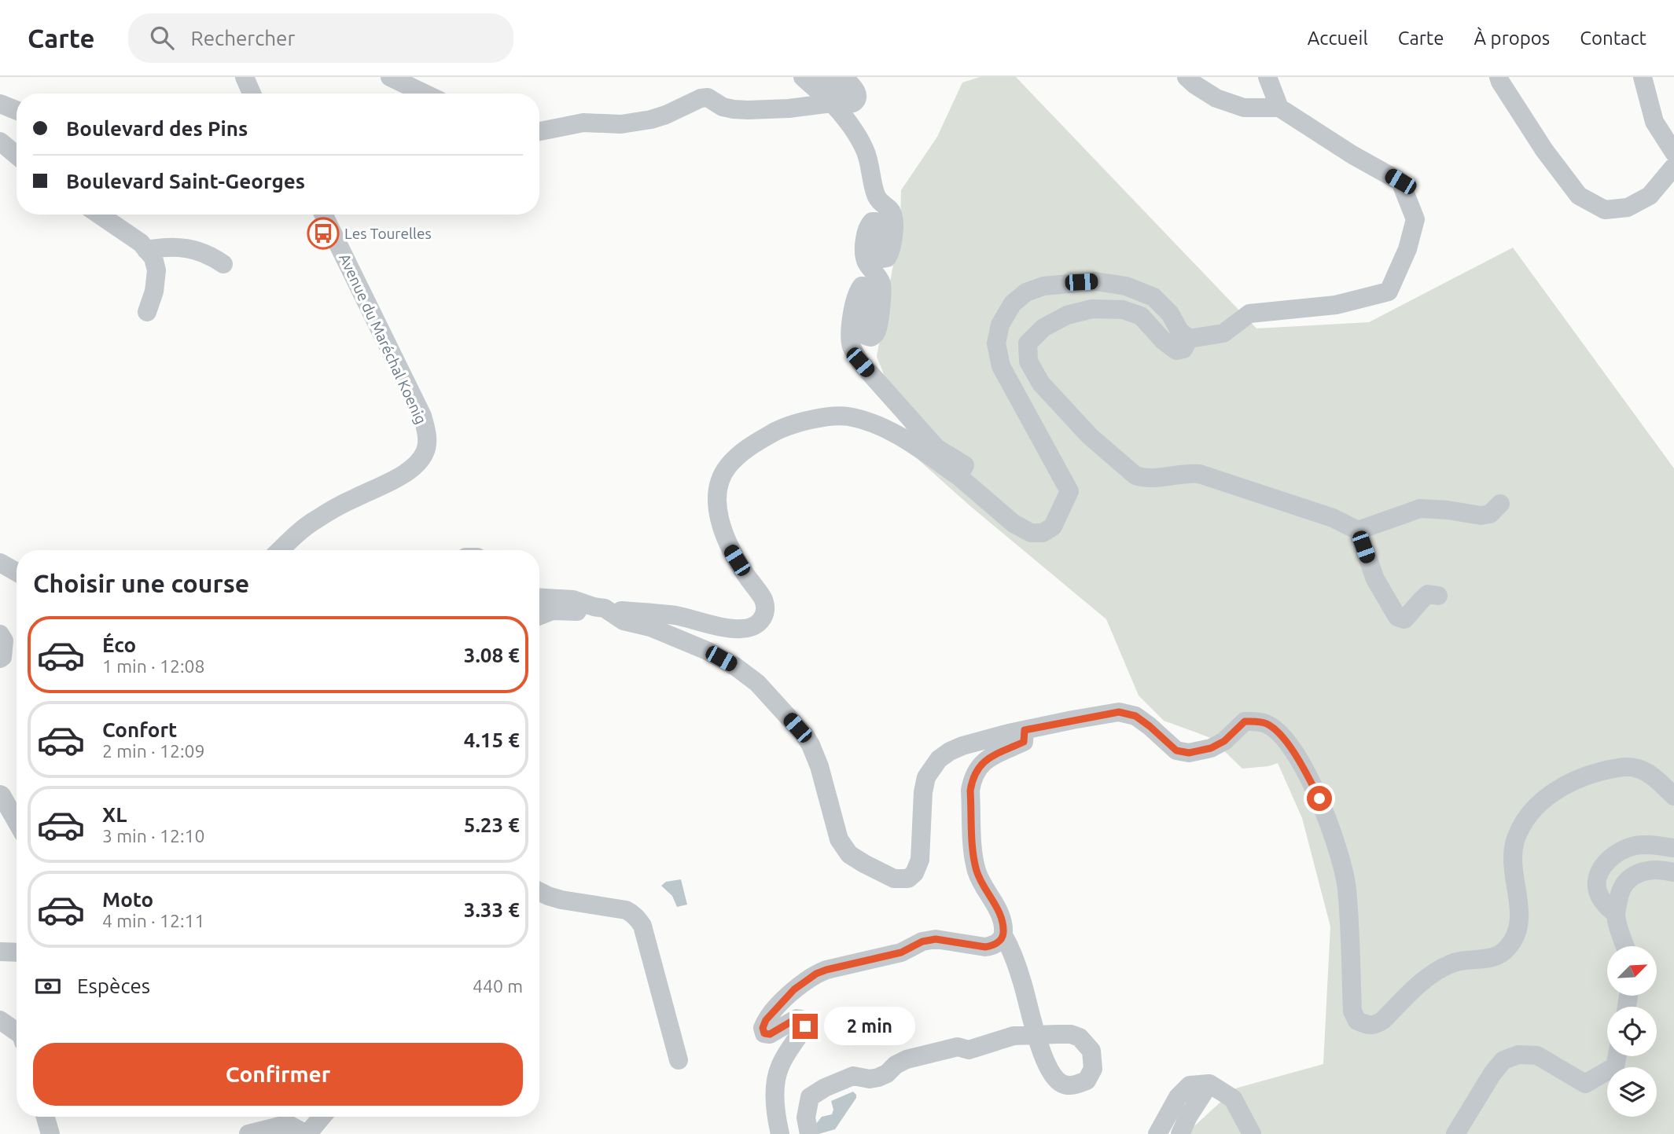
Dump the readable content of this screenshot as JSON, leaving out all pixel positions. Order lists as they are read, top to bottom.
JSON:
{
  "streets": {
    "street": ["Avenue du Maréchal Koenig"]
  },
  "places": {
    "bus stop": ["Les Tourelles"]
  },
  "north": "top right",
  "page": {
    "header": "Carte",
    "search": "Rechercher",
    "nav": [
      "Accueil",
      "Carte",
      "À propos",
      "Contact"
    ],
    "banner": ["Boulevard des Pins", "Boulevard Saint-Georges"],
    "heading": "Choisir une course",
    "list": [
      {
        "name": "Éco",
        "note": "1 min · 12:08",
        "value": "3.08 €"
      },
      {
        "name": "Confort",
        "note": "2 min · 12:09",
        "value": "4.15 €"
      },
      {
        "name": "XL",
        "note": "3 min · 12:10",
        "value": "5.23 €"
      },
      {
        "name": "Moto",
        "note": "4 min · 12:11",
        "value": "3.33 €"
      }
    ],
    "pay": ["Espèces", "440 m"],
    "bubble": "2 min",
    "buttons": "Confirmer"
  }
}
